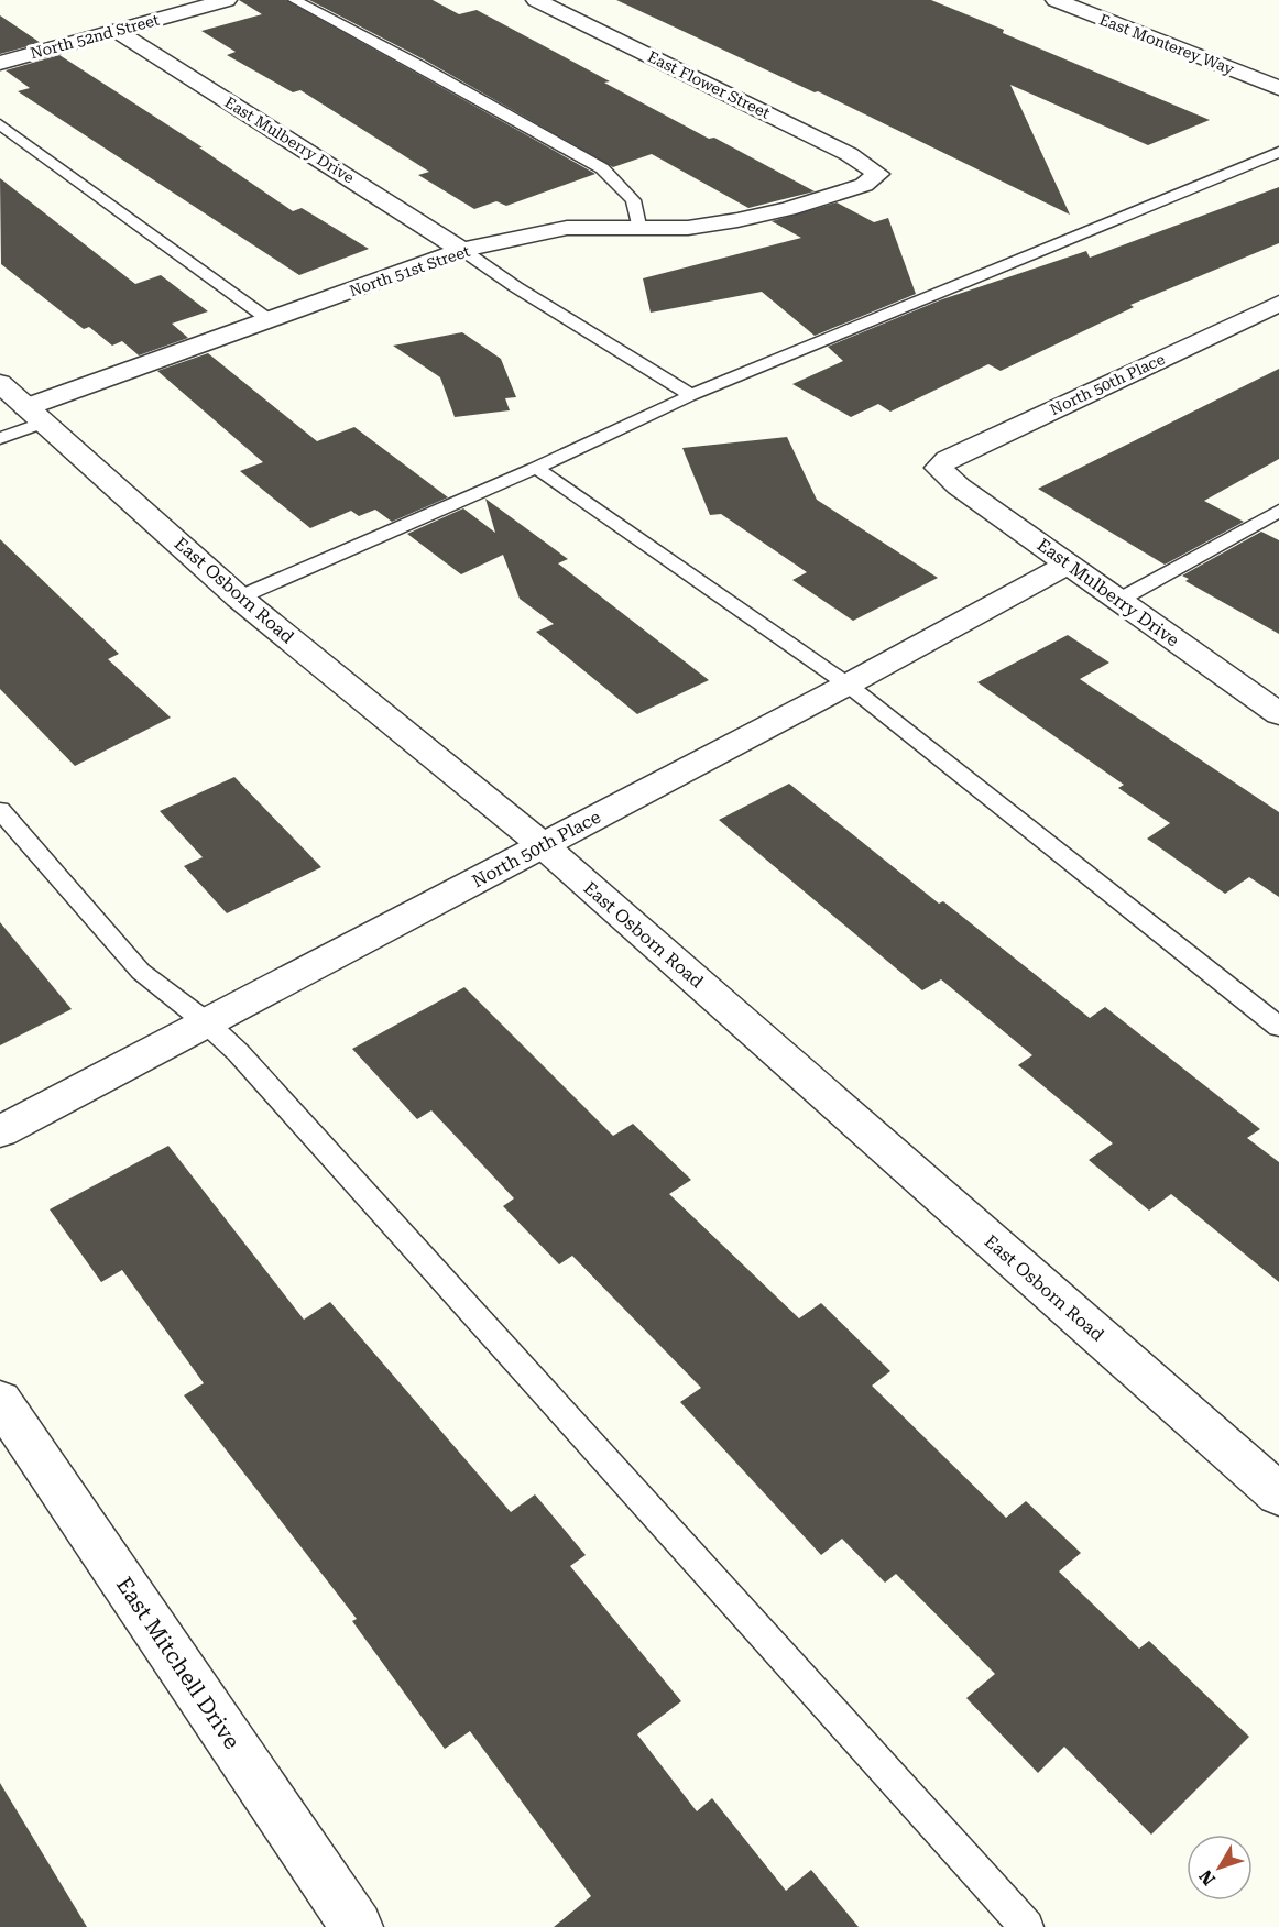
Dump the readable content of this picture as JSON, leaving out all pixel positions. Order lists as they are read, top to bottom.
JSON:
{
  "streets": {
    "street": [
      "North 52nd Street",
      "East Monterey Way",
      "East Flower Street",
      "East Mulberry Drive",
      "North 51st Street",
      "North 50th Place",
      "East Osborn Road",
      "East Mitchell Drive"
    ]
  },
  "crossings": [
    ["North 52nd Street", "East Mulberry Drive"],
    ["East Flower Street", "North 51st Street"],
    ["East Mulberry Drive", "North 51st Street"],
    ["East Mulberry Drive", "North 50th Place"],
    ["North 51st Street", "East Osborn Road"],
    ["North 50th Place", "East Osborn Road"]
  ],
  "north": "bottom left"
}
